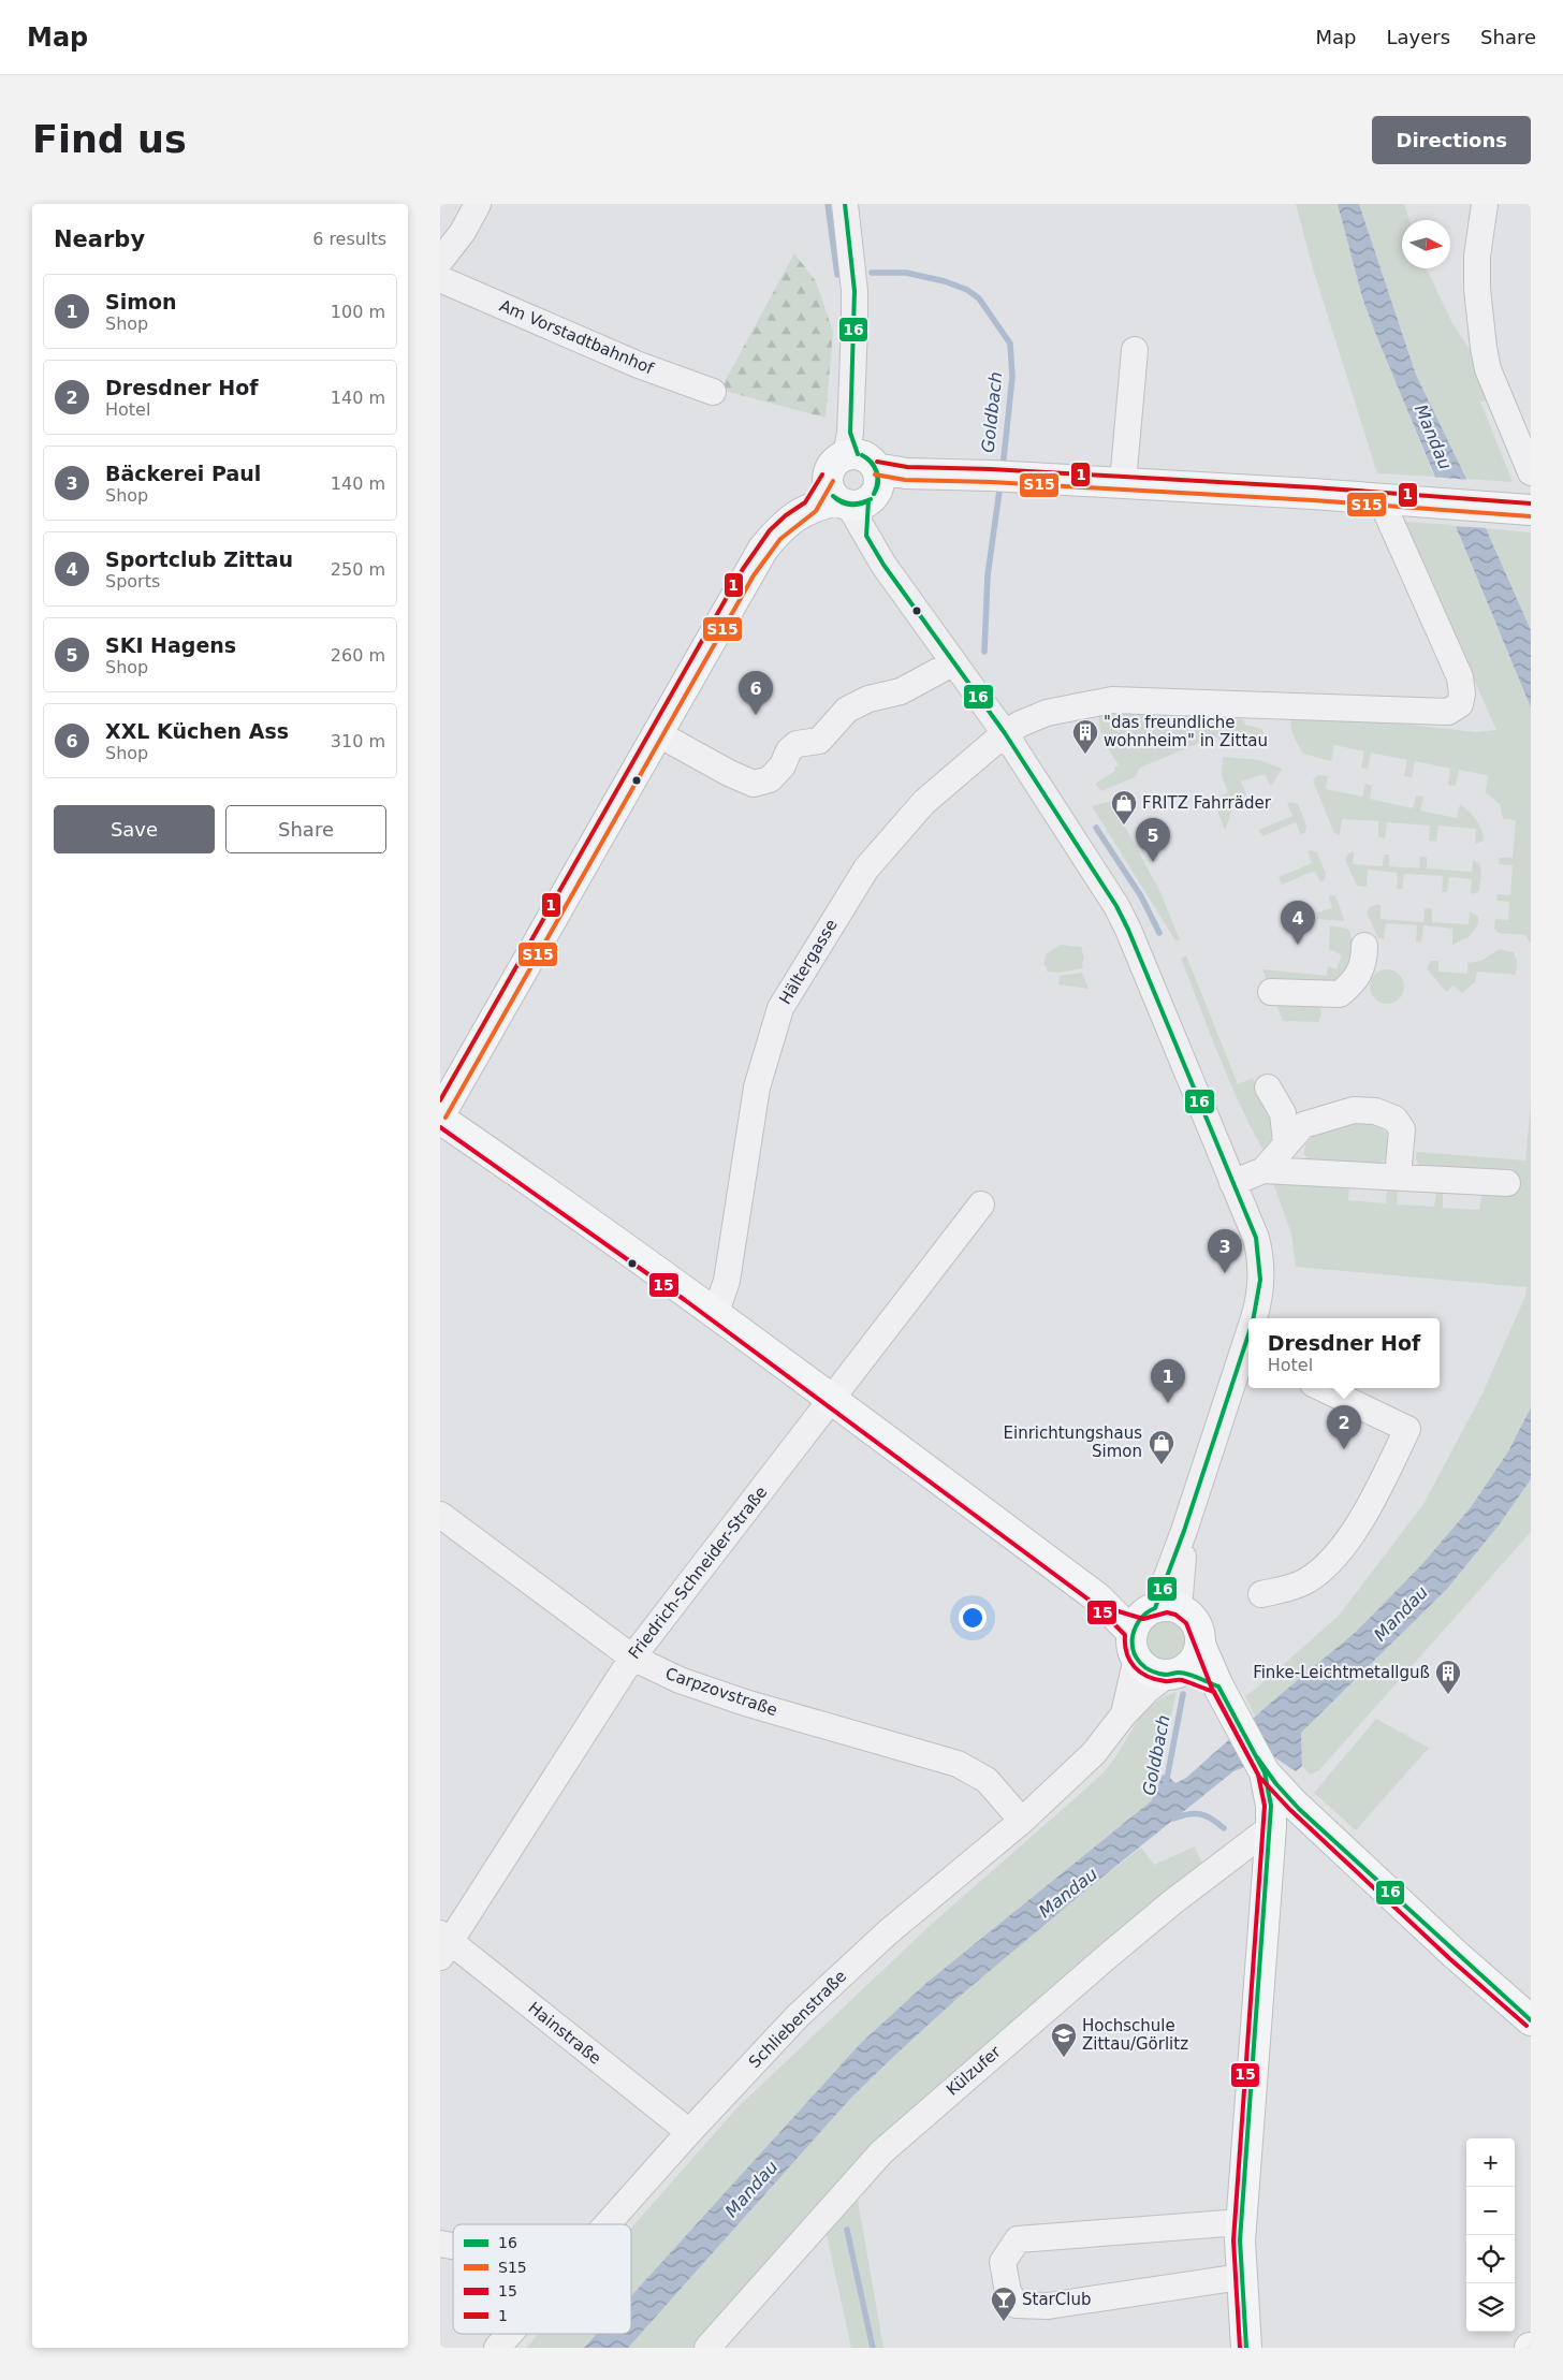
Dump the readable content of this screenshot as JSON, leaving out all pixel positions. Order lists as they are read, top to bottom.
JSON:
{
  "streets": {
    "street": [
      "Am Vorstadtbahnhof",
      "Hältergasse",
      "Friedrich-Schneider-Straße",
      "Carpzovstraße",
      "Schliebenstraße",
      "Hainstraße",
      "Külzufer"
    ]
  },
  "crossings": [
    ["Hältergasse", "Schliebenstraße"],
    ["Friedrich-Schneider-Straße", "Carpzovstraße"],
    ["Friedrich-Schneider-Straße", "Hainstraße"],
    ["Carpzovstraße", "Schliebenstraße"],
    ["Schliebenstraße", "Hainstraße"]
  ],
  "water": ["Goldbach", "Mandau"],
  "places": {
    "building": ["\"das freundliche wohnheim\" in Zittau", "Finke-Leichtmetallguß"],
    "shop": ["FRITZ Fahrräder", "Einrichtungshaus Simon"],
    "school or university": ["Hochschule Zittau/Görlitz"],
    "bar": ["StarClub"]
  },
  "lines": [
    "transit line 16",
    "transit line 1",
    "transit line S15",
    "transit line 15"
  ],
  "legend": [
    "16",
    "S15",
    "15",
    "1"
  ],
  "north": "right",
  "page": {
    "header": "Map",
    "nav": ["Map", "Layers", "Share"],
    "buttons": [
      "Directions",
      ["Save", "Share"]
    ],
    "title": "Find us",
    "heading": ["Nearby", "6 results"],
    "list": [
      {
        "mark": "1",
        "name": "Simon",
        "note": "Shop",
        "value": "100 m"
      },
      {
        "mark": "2",
        "name": "Dresdner Hof",
        "note": "Hotel",
        "value": "140 m"
      },
      {
        "mark": "3",
        "name": "Bäckerei Paul",
        "note": "Shop",
        "value": "140 m"
      },
      {
        "mark": "4",
        "name": "Sportclub Zittau",
        "note": "Sports",
        "value": "250 m"
      },
      {
        "mark": "5",
        "name": "SKI Hagens",
        "note": "Shop",
        "value": "260 m"
      },
      {
        "mark": "6",
        "name": "XXL Küchen Ass",
        "note": "Shop",
        "value": "310 m"
      }
    ],
    "pins": [
      "6",
      "5",
      "4",
      "3",
      "1",
      "2"
    ],
    "popup": ["Dresdner Hof", "Hotel"],
    "map_buttons": ["+", "−"]
  }
}
